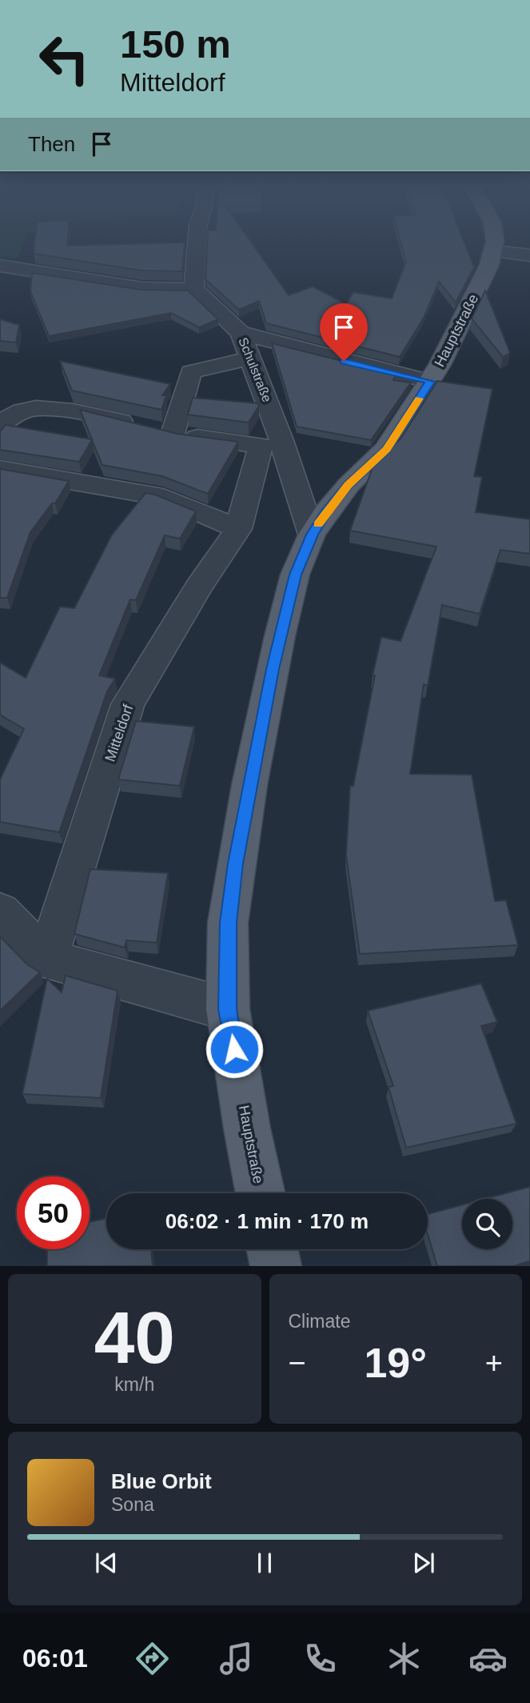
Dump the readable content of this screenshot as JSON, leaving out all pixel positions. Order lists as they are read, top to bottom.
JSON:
{
  "streets": {
    "main road": ["Hauptstraße"],
    "street": ["Schulstraße", "Mitteldorf"]
  },
  "crossings": [
    ["Hauptstraße", "Schulstraße"]
  ],
  "page": {
    "turn": ["150 m", "Mitteldorf"],
    "then": "Then",
    "limit": "50",
    "trip": "06:02 · 1 min · 170 m",
    "tile": [
      ["40", "km/h"],
      "Climate"
    ],
    "heat": ["−", "19°", "+"],
    "song": ["Blue Orbit", "Sona"],
    "tabs": "06:01"
  }
}
